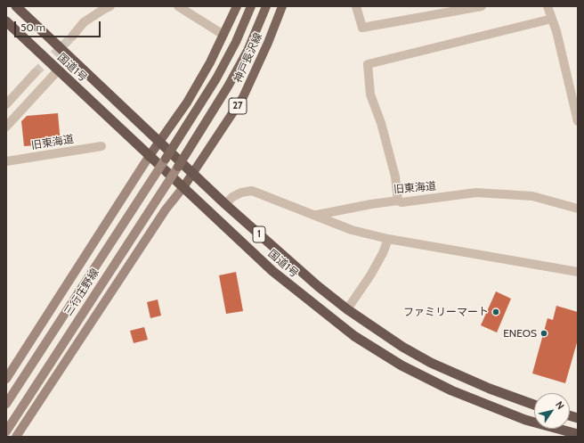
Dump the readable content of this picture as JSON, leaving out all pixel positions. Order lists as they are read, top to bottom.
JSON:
{
  "streets": {
    "highway": ["国道1号", "1"],
    "main road": ["神戸長沢線", "27", "三行庄野線"],
    "street": ["旧東海道"]
  },
  "crossings": [
    ["神戸長沢線", "国道1号"],
    ["神戸長沢線", "三行庄野線"],
    ["国道1号", "三行庄野線"]
  ],
  "places": ["ファミリーマート", "ENEOS"],
  "scale_bar": "50 m",
  "north": "top right"
}
